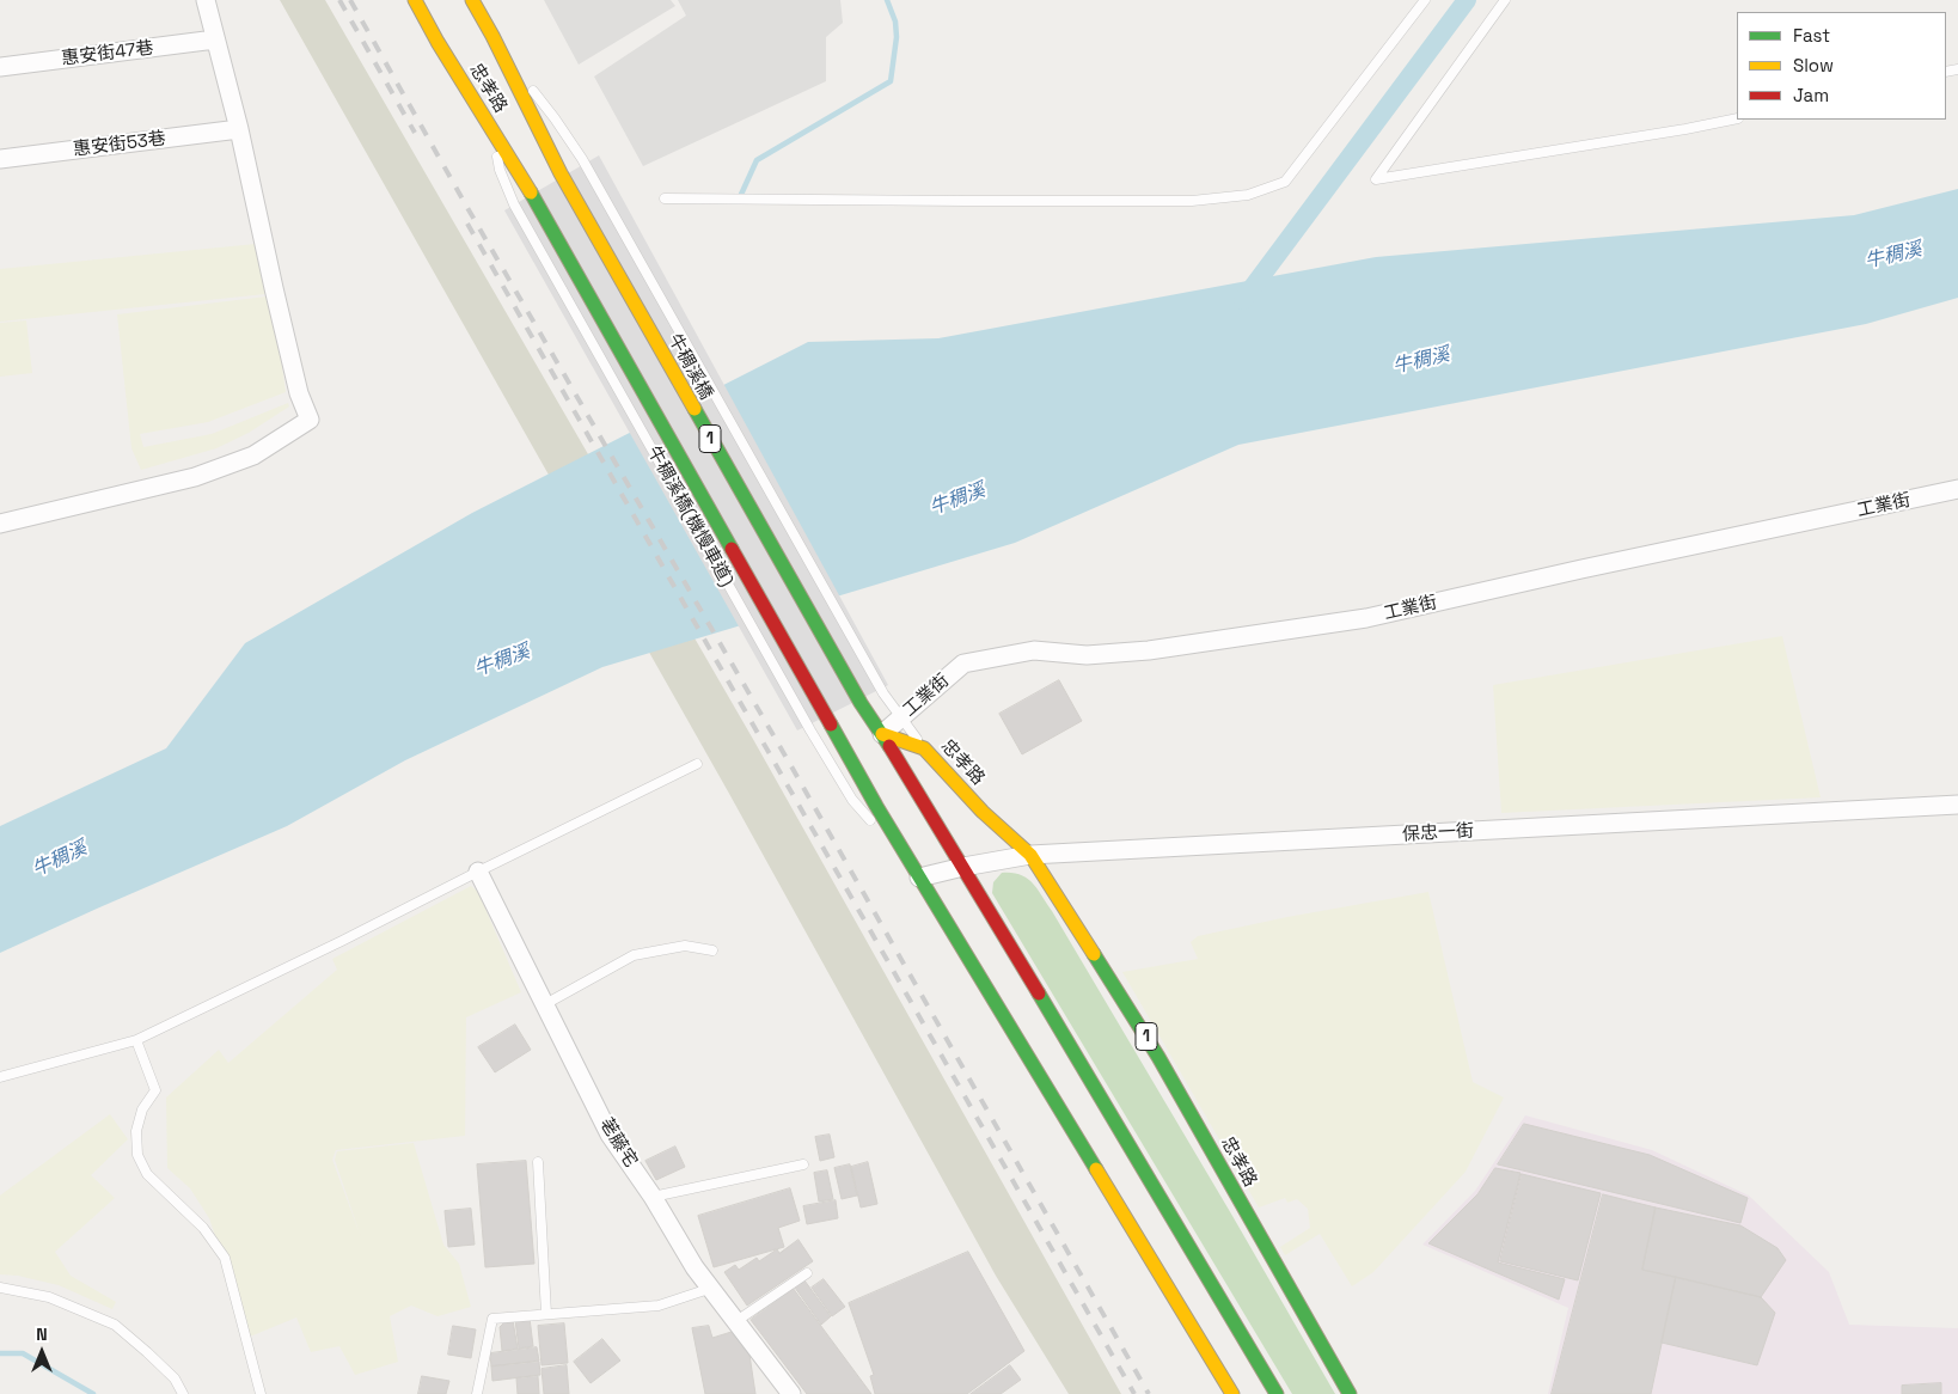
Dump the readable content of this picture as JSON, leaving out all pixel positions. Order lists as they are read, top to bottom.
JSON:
{
  "streets": {
    "main road": ["忠孝路", "牛稠溪橋", "1"],
    "street": [
      "惠安街47巷",
      "惠安街53巷",
      "工業街",
      "保忠一街",
      "荖藤宅"
    ],
    "lane": ["牛稠溪橋(機慢車道)"]
  },
  "crossings": [
    ["忠孝路", "牛稠溪橋"],
    ["忠孝路", "1"],
    ["忠孝路", "工業街"],
    ["忠孝路", "牛稠溪橋(機慢車道)"],
    ["忠孝路", "保忠一街"],
    ["牛稠溪橋", "1"],
    ["牛稠溪橋", "工業街"],
    ["1", "工業街"],
    ["1", "保忠一街"]
  ],
  "water": ["牛稠溪"],
  "legend": ["Fast", "Slow", "Jam"],
  "north": "top"
}
